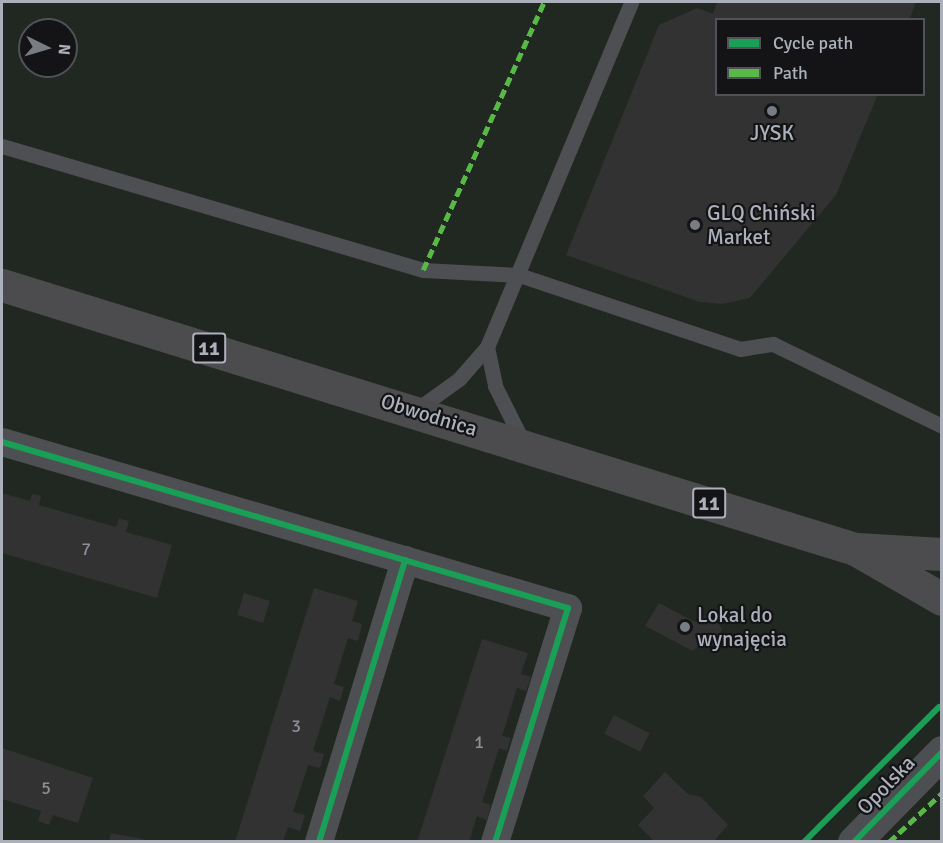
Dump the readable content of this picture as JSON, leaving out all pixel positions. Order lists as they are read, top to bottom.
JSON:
{
  "streets": {
    "highway": ["11", "Obwodnica"],
    "street": ["Opolska"]
  },
  "places": ["JYSK", "GLQ Chiński Market", "Lokal do wynajęcia"],
  "house_numbers": [
    "7",
    "3",
    "1",
    "5"
  ],
  "legend": ["Cycle path", "Path"],
  "north": "right"
}
